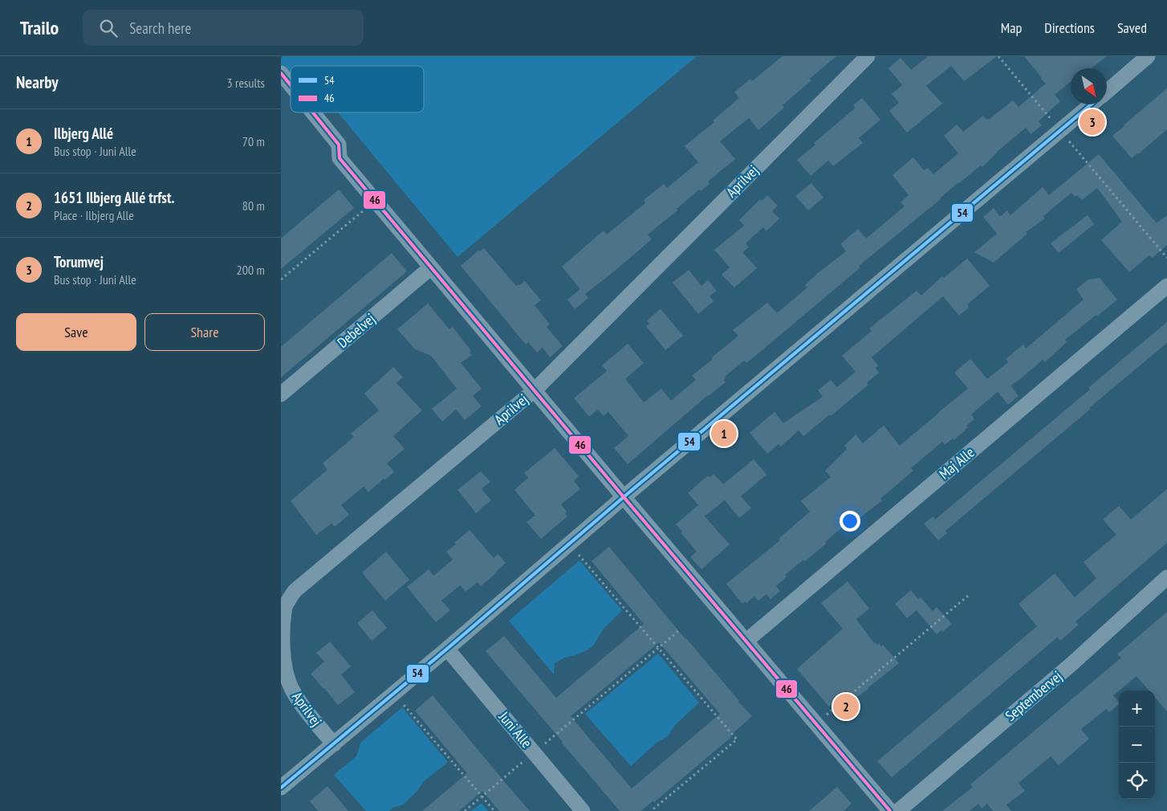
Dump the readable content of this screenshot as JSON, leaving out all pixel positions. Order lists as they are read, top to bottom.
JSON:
{
  "streets": {
    "street": [
      "Aprilvej",
      "Debelvej",
      "Maj Alle",
      "Septembervej",
      "Juni Alle"
    ]
  },
  "lines": ["transit line 46", "transit line 54"],
  "legend": ["54", "46"],
  "north": "bottom right",
  "page": {
    "header": "Trailo",
    "search": "Search here",
    "nav": ["Map", "Directions", "Saved"],
    "heading": ["Nearby", "3 results"],
    "pins": ["3", "1", "2"],
    "list": [
      {
        "mark": "1",
        "name": "Ilbjerg Allé",
        "note": "Bus stop · Juni Alle",
        "value": "70 m"
      },
      {
        "mark": "2",
        "name": "1651 Ilbjerg Allé trfst.",
        "note": "Place · Ilbjerg Alle",
        "value": "80 m"
      },
      {
        "mark": "3",
        "name": "Torumvej",
        "note": "Bus stop · Juni Alle",
        "value": "200 m"
      }
    ],
    "buttons": ["Save", "Share"],
    "map_buttons": ["+", "−"]
  }
}
